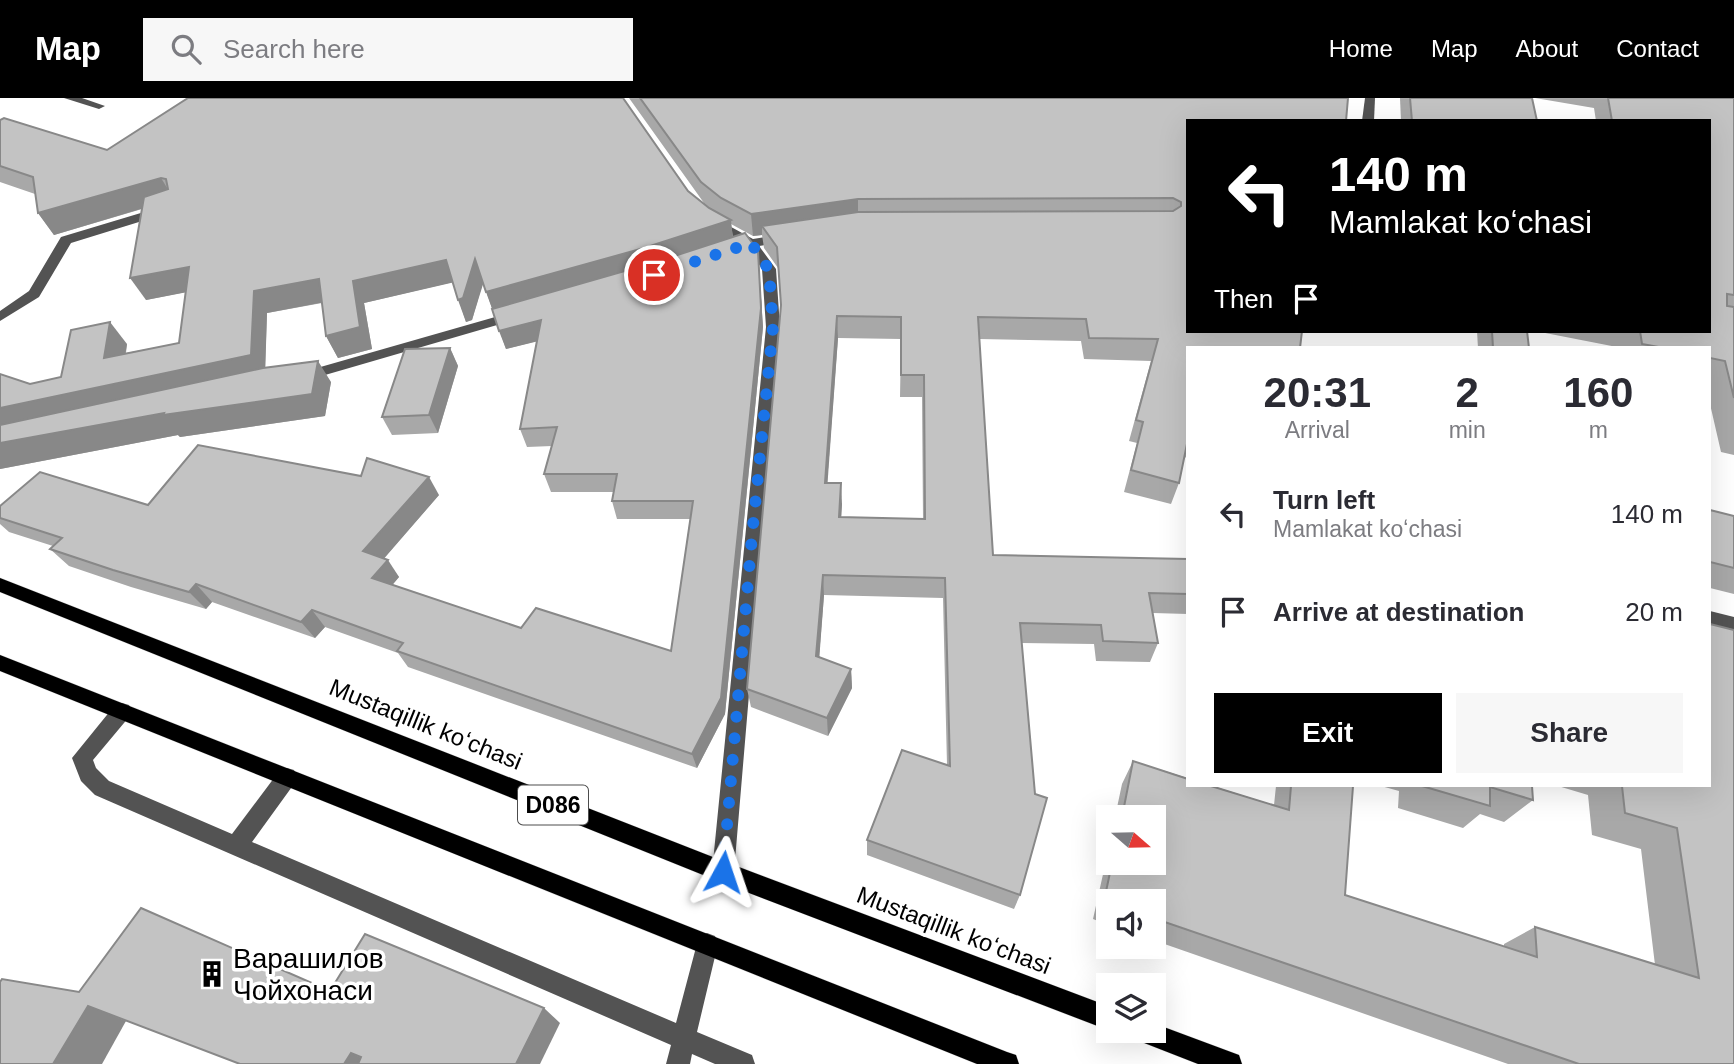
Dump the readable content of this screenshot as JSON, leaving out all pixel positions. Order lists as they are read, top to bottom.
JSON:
{
  "streets": {
    "main road": ["Mustaqillik koʻchasi", "D086"]
  },
  "places": {
    "building": ["Варашилов Чойхонаси"]
  },
  "north": "right",
  "page": {
    "header": "Map",
    "search": "Search here",
    "nav": [
      "Home",
      "Map",
      "About",
      "Contact"
    ],
    "turn": ["140 m", "Mamlakat koʻchasi"],
    "then": "Then",
    "eta": [
      "20:31",
      "Arrival",
      "2",
      "min",
      "160",
      "m"
    ],
    "list": [
      {
        "name": "Turn left",
        "note": "Mamlakat koʻchasi",
        "value": "140 m"
      },
      {
        "name": "Arrive at destination",
        "value": "20 m"
      }
    ],
    "buttons": ["Exit", "Share"]
  }
}
